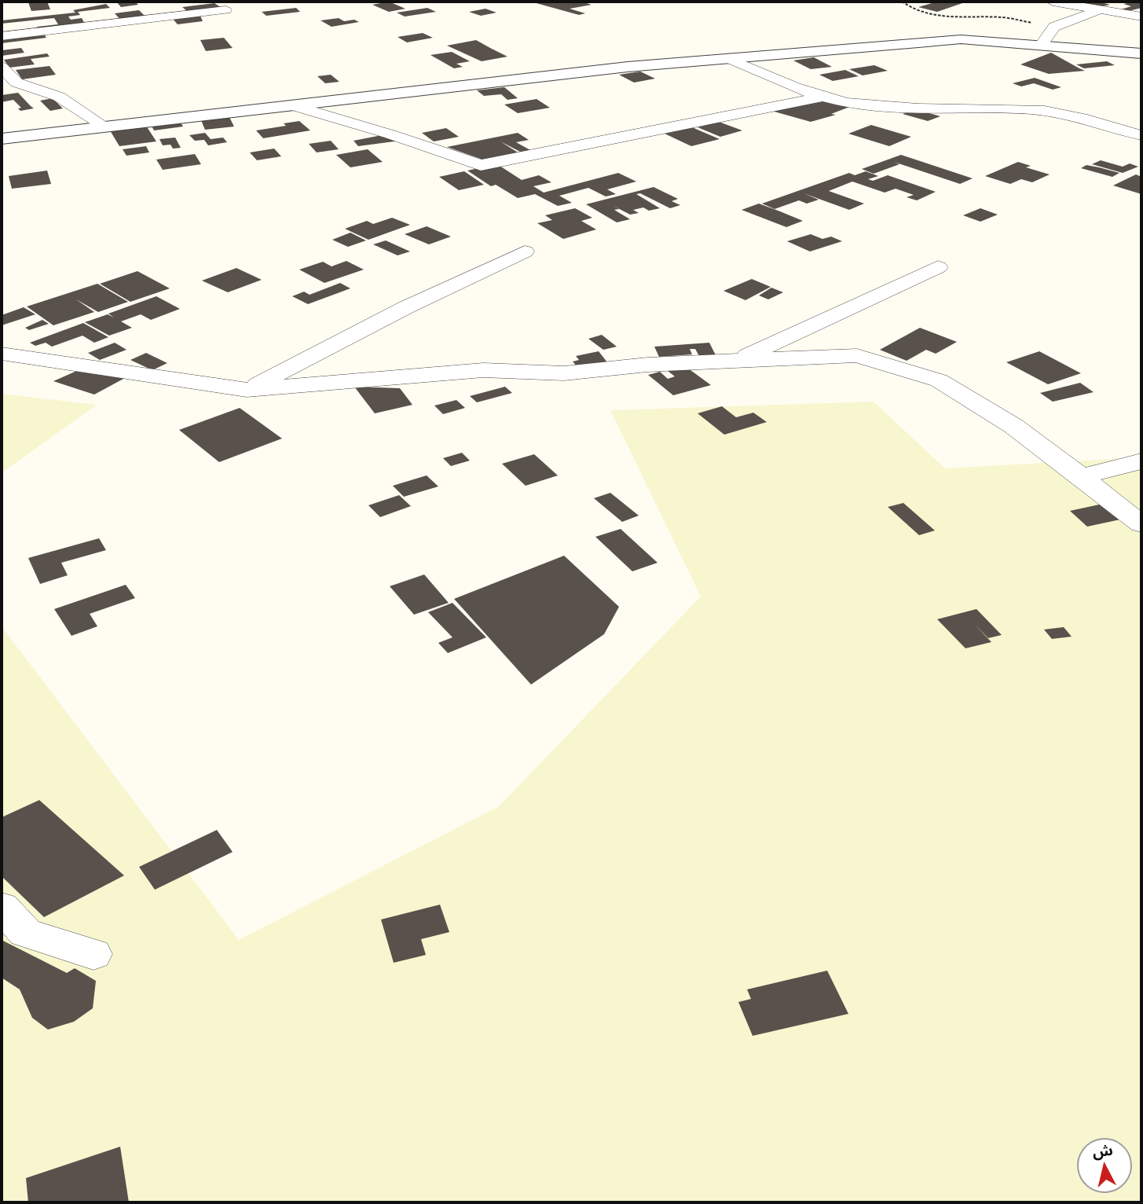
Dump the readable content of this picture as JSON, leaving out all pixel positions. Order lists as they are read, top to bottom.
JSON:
{
  "north": "top"
}
